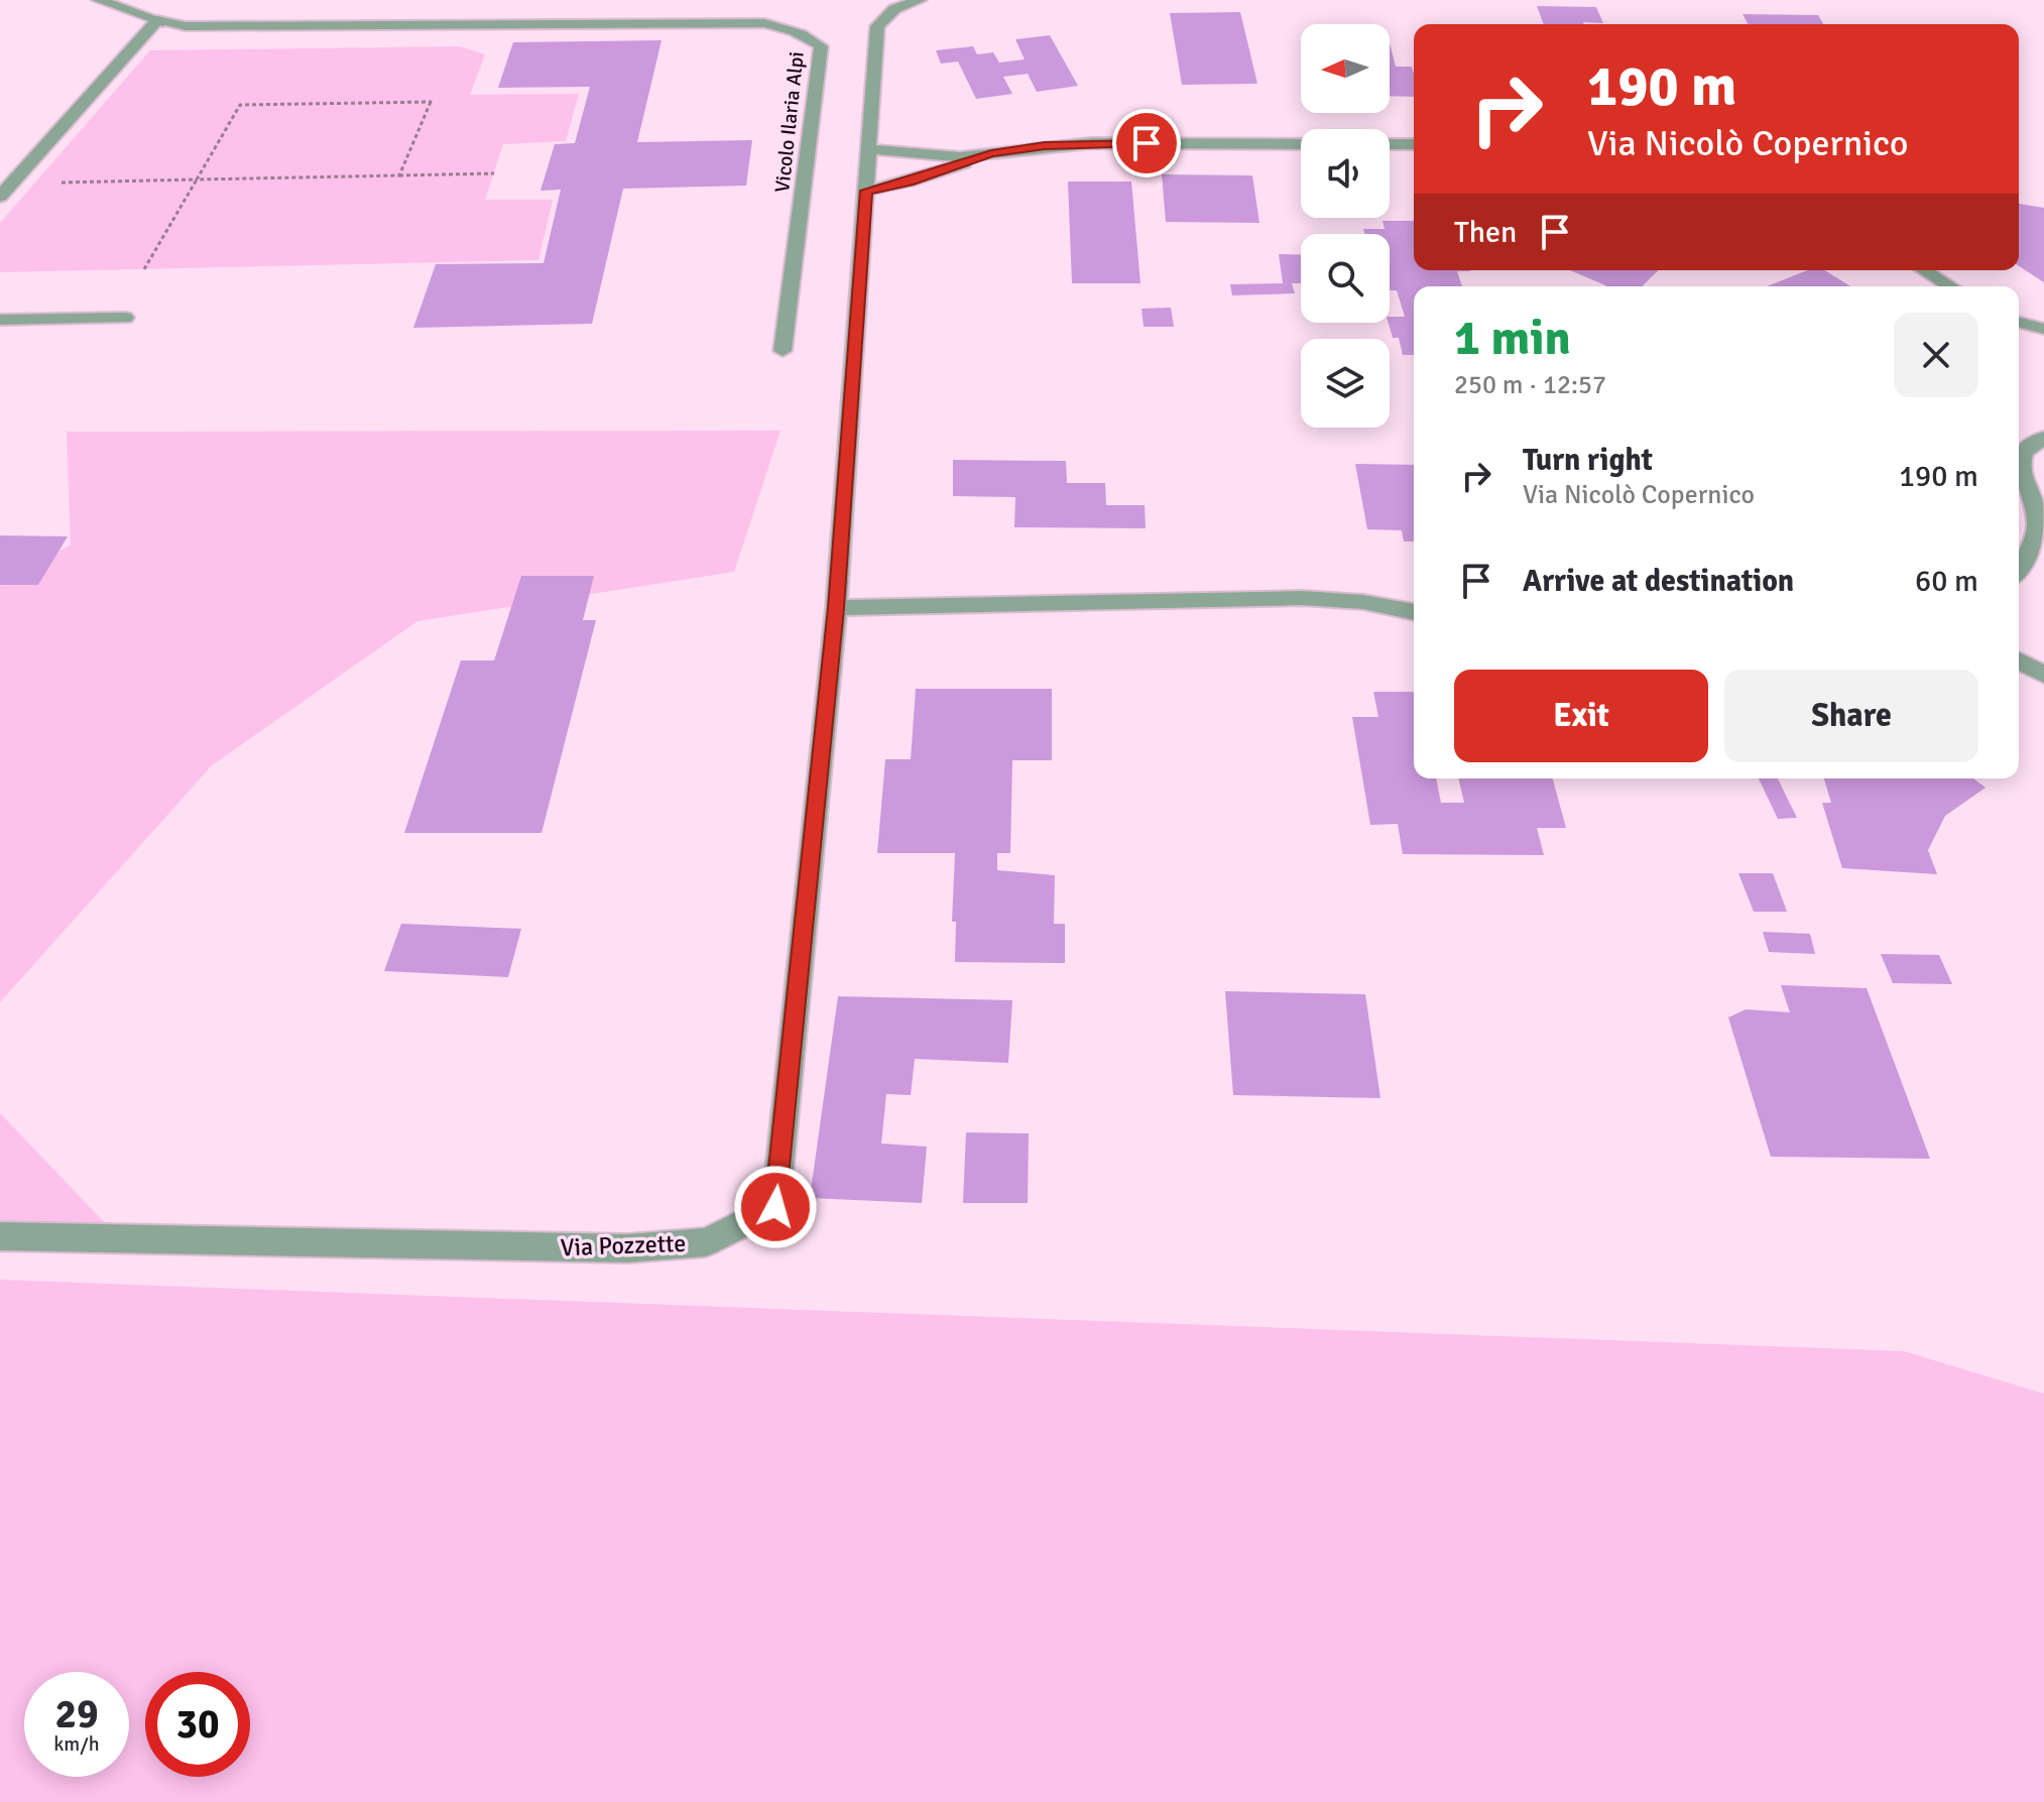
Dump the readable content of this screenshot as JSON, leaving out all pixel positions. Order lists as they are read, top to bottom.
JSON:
{
  "streets": {
    "street": ["Vicolo Ilaria Alpi", "Via Pozzette"]
  },
  "north": "left",
  "page": {
    "turn": ["190 m", "Via Nicolò Copernico"],
    "then": "Then",
    "heading": ["1 min", "250 m · 12:57"],
    "list": [
      {
        "name": "Turn right",
        "note": "Via Nicolò Copernico",
        "value": "190 m"
      },
      {
        "name": "Arrive at destination",
        "value": "60 m"
      }
    ],
    "buttons": ["Exit", "Share"],
    "speed": "29 km/h",
    "limit": "30"
  }
}
